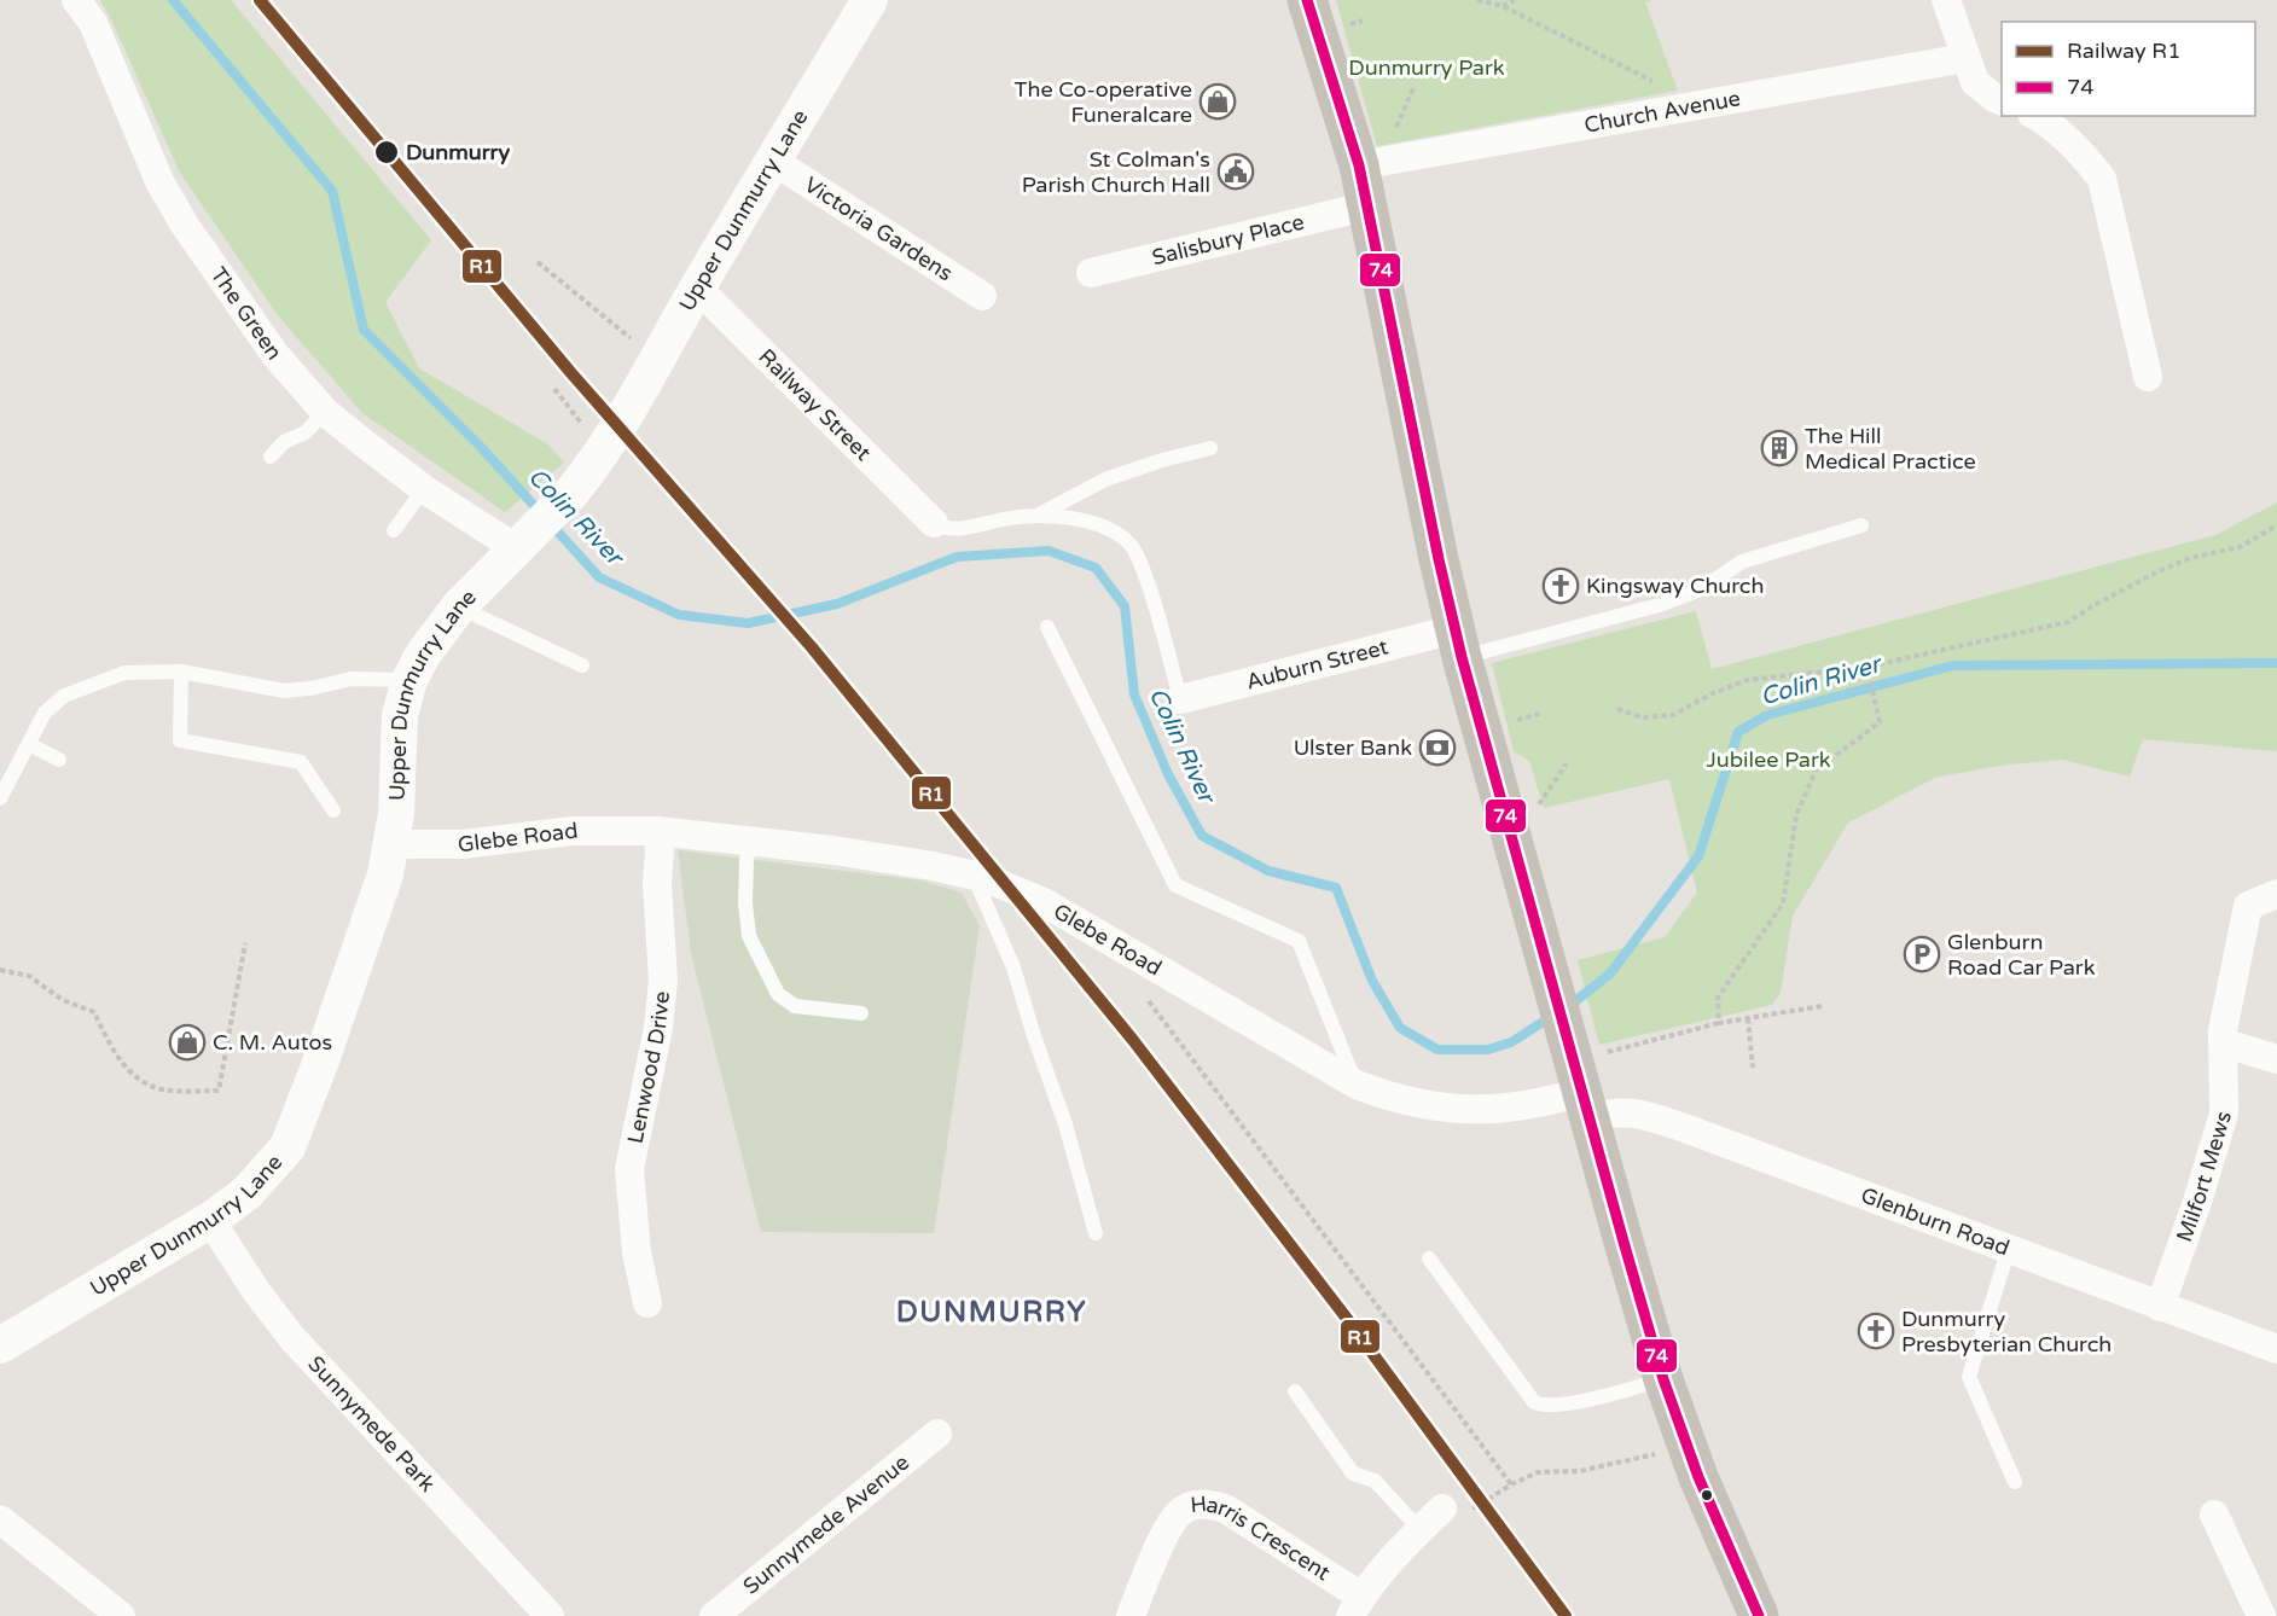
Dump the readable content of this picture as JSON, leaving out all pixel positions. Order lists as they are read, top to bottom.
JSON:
{
  "streets": {
    "street": [
      "Church Avenue",
      "Upper Dunmurry Lane",
      "Victoria Gardens",
      "Salisbury Place",
      "The Green",
      "Railway Street",
      "Auburn Street",
      "Glebe Road",
      "Lenwood Drive",
      "Milfort Mews",
      "Glenburn Road",
      "Sunnymede Park",
      "Sunnymede Avenue",
      "Harris Crescent"
    ]
  },
  "crossings": [
    ["Upper Dunmurry Lane", "Victoria Gardens"],
    ["Upper Dunmurry Lane", "The Green"],
    ["Upper Dunmurry Lane", "Railway Street"],
    ["Upper Dunmurry Lane", "Glebe Road"],
    ["Upper Dunmurry Lane", "Sunnymede Park"],
    ["Glebe Road", "Lenwood Drive"],
    ["Glebe Road", "Glenburn Road"],
    ["Milfort Mews", "Glenburn Road"]
  ],
  "districts": ["DUNMURRY"],
  "water": ["Colin River"],
  "parks": ["Dunmurry Park", "Jubilee Park"],
  "places": {
    "shop": ["The Co-operative Funeralcare", "C. M. Autos"],
    "other": ["Dunmurry"],
    "public building": ["St Colman's Parish Church Hall"],
    "building": ["The Hill Medical Practice"],
    "church": ["Kingsway Church", "Dunmurry Presbyterian Church"],
    "bank": ["Ulster Bank"],
    "parking": ["Glenburn Road Car Park"]
  },
  "lines": ["rail line R1", "transit line 74"],
  "legend": ["Railway R1", "74"]
}
